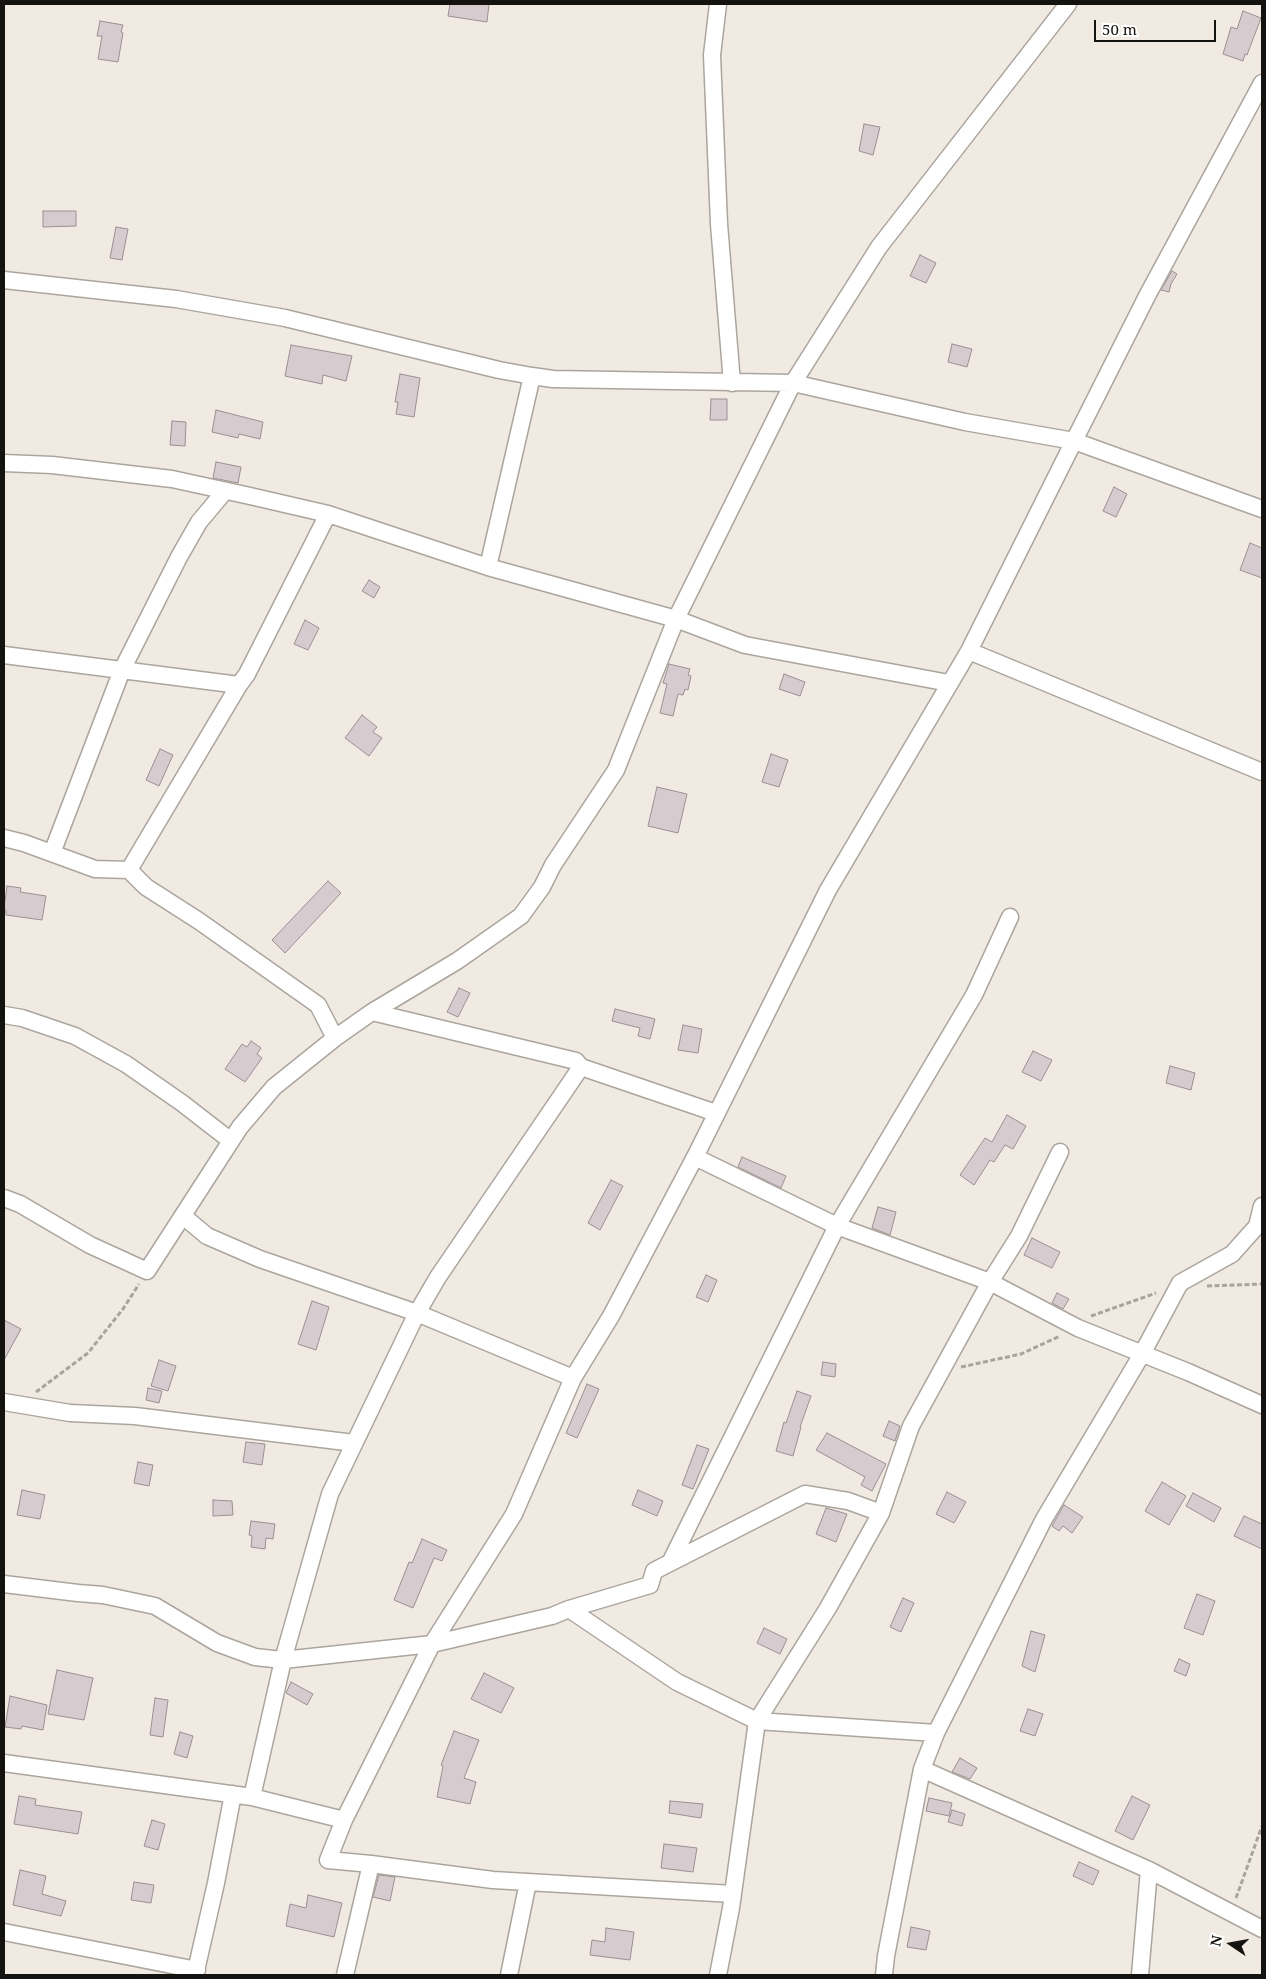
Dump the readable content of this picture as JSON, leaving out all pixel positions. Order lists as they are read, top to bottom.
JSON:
{
  "scale_bar": "50 m",
  "north": "left"
}
